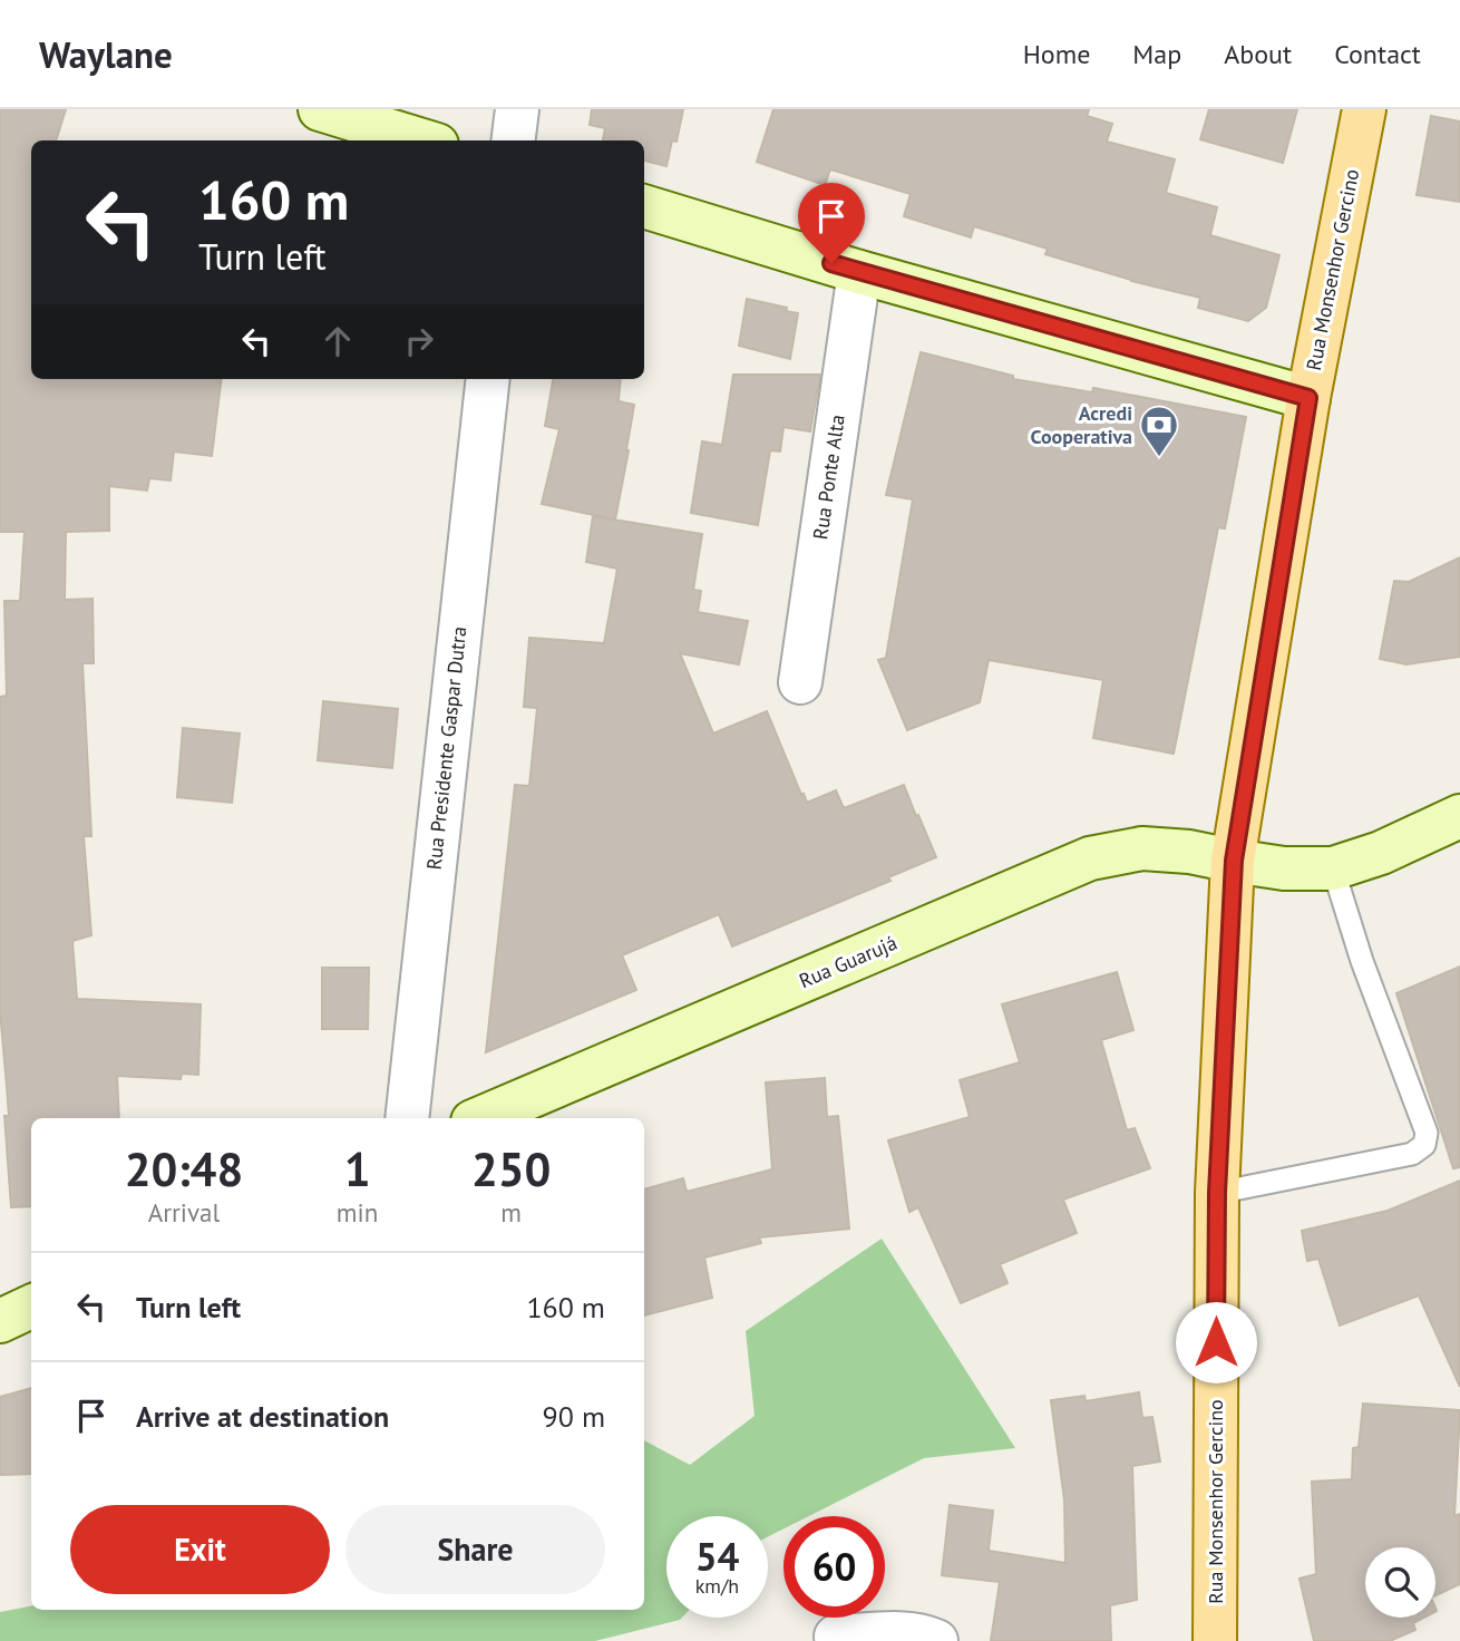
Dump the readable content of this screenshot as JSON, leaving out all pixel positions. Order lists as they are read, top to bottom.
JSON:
{
  "streets": {
    "main road": ["Rua Monsenhor Gercino"],
    "street": ["Rua Ponte Alta", "Rua Presidente Gaspar Dutra", "Rua Guarujá"]
  },
  "crossings": [
    ["Rua Monsenhor Gercino", "Rua Guarujá"]
  ],
  "places": {
    "bank": ["Acredi Cooperativa"]
  },
  "page": {
    "header": "Waylane",
    "nav": [
      "Home",
      "Map",
      "About",
      "Contact"
    ],
    "turn": ["160 m", "Turn left"],
    "eta": [
      "20:48",
      "Arrival",
      "1",
      "min",
      "250",
      "m"
    ],
    "list": [
      {
        "name": "Turn left",
        "value": "160 m"
      },
      {
        "name": "Arrive at destination",
        "value": "90 m"
      }
    ],
    "buttons": ["Exit", "Share"],
    "speed": "54 km/h",
    "limit": "60"
  }
}
